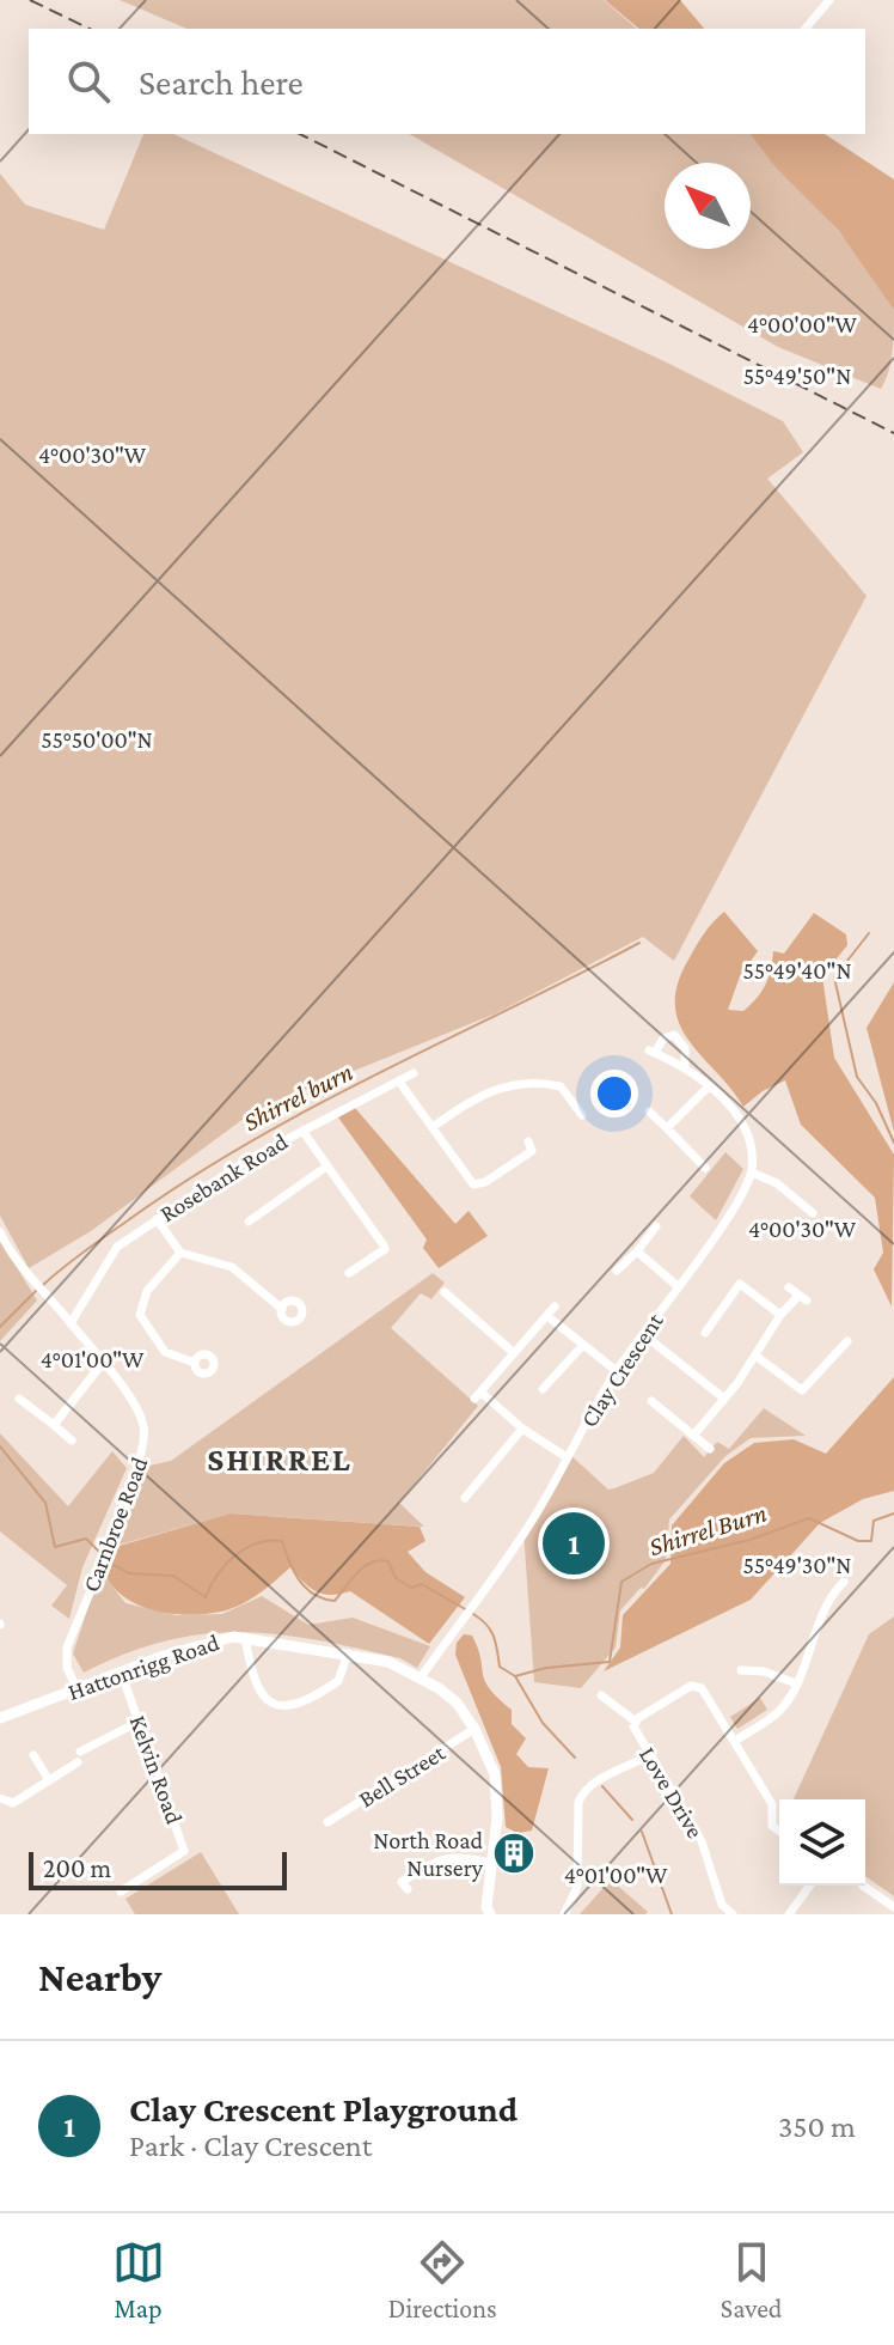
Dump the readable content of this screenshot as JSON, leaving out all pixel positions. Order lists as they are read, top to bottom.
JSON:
{
  "streets": {
    "street": [
      "Rosebank Road",
      "Clay Crescent",
      "Carnbroe Road",
      "Hattonrigg Road",
      "Kelvin Road",
      "Bell Street",
      "Love Drive"
    ]
  },
  "crossings": [
    ["Rosebank Road", "Carnbroe Road"],
    ["Clay Crescent", "Hattonrigg Road"],
    ["Carnbroe Road", "Hattonrigg Road"],
    ["Hattonrigg Road", "Kelvin Road"],
    ["Hattonrigg Road", "Bell Street"]
  ],
  "districts": ["SHIRREL"],
  "water": ["Shirrel burn", "Shirrel Burn"],
  "places": {
    "building": ["North Road Nursery"]
  },
  "scale_bar": "200 m",
  "north": "top left",
  "page": {
    "search": "Search here",
    "pins": "1",
    "scale": "200 m",
    "heading": "Nearby",
    "list": [
      {
        "mark": "1",
        "name": "Clay Crescent Playground",
        "note": "Park · Clay Crescent",
        "value": "350 m"
      }
    ],
    "nav": ["Map", "Directions", "Saved"]
  },
  "coordinates": [
    "4°00'00\"W",
    "55°49'50\"N",
    "4°00'30\"W",
    "55°50'00\"N",
    "55°49'40\"N",
    "4°01'00\"W",
    "55°49'30\"N"
  ]
}
